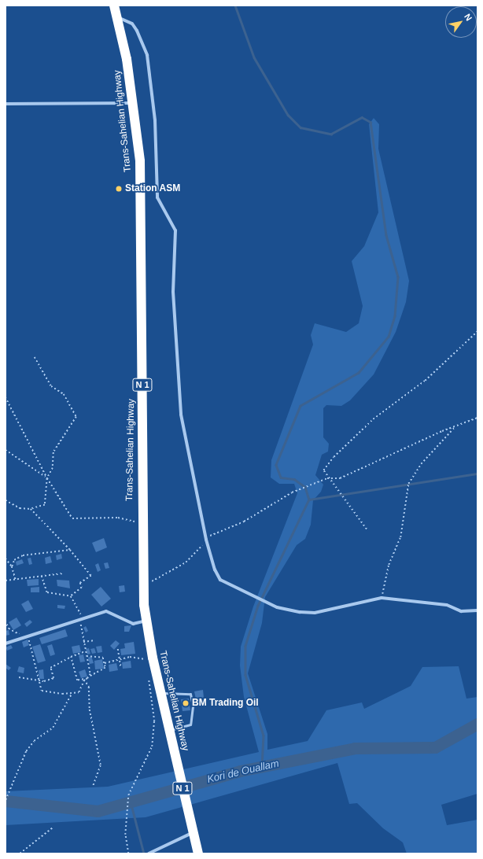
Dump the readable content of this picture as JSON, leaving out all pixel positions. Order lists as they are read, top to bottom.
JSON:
{
  "streets": {
    "highway": ["Trans-Sahelian Highway", "N 1"]
  },
  "water": ["Kori de Ouallam"],
  "places": ["Station ASM", "BM Trading Oil"],
  "north": "top right"
}
